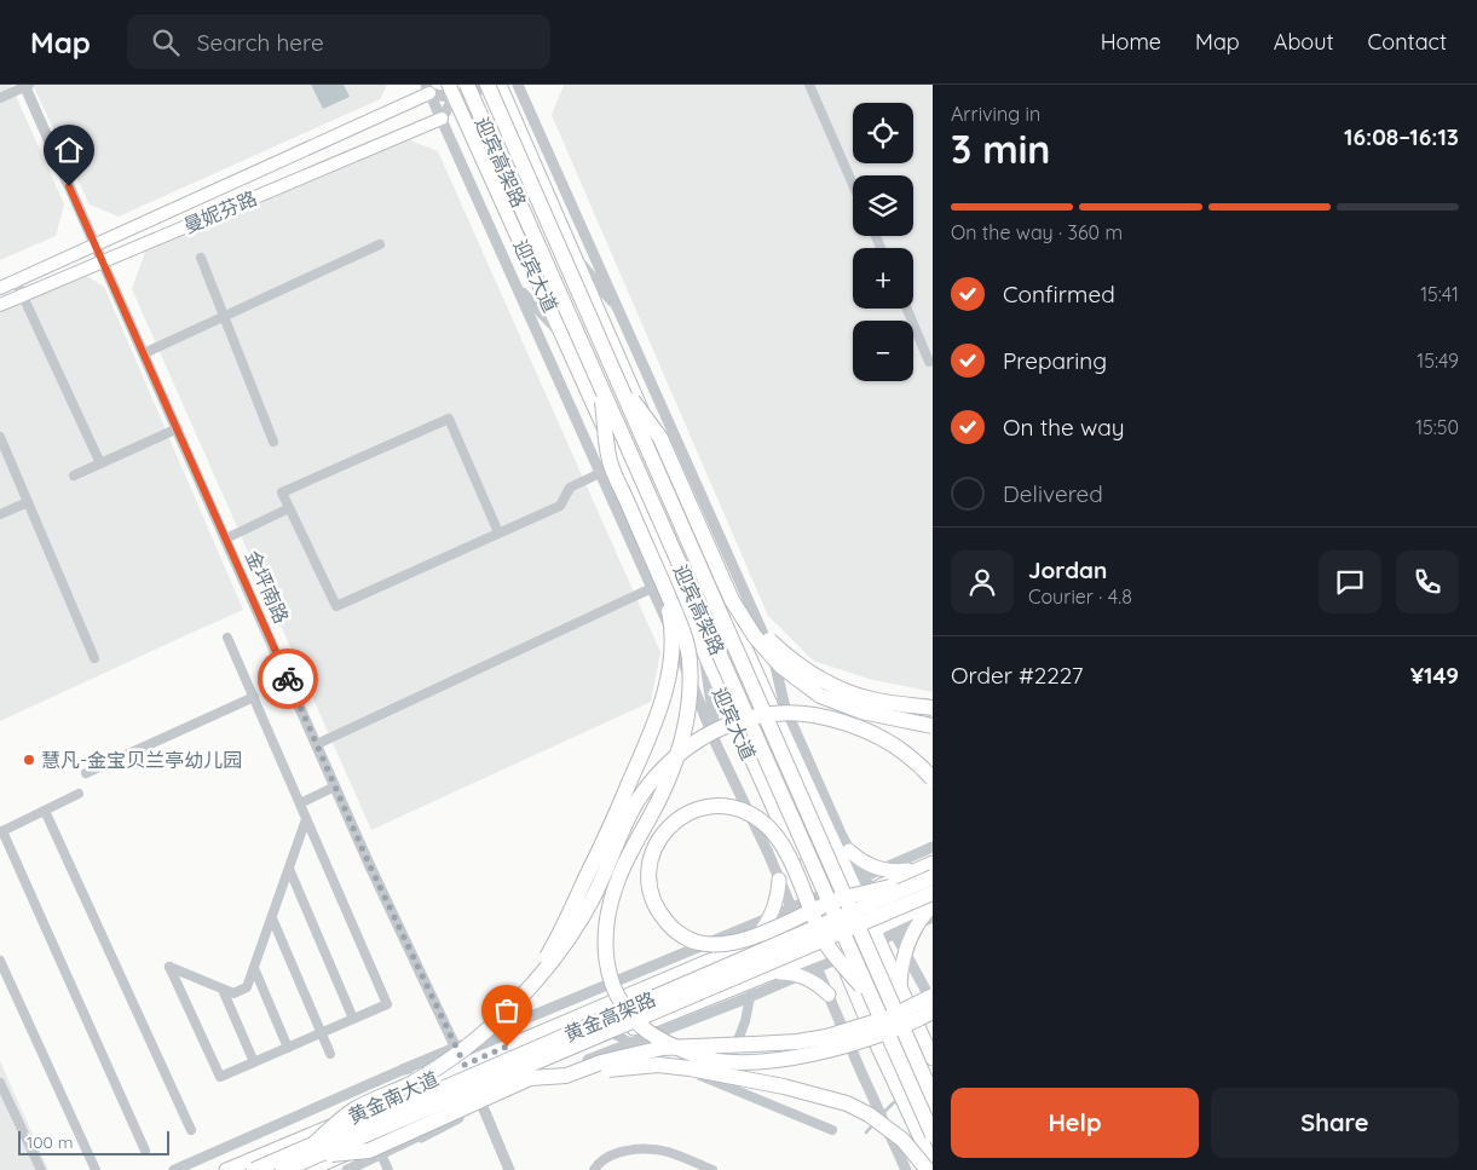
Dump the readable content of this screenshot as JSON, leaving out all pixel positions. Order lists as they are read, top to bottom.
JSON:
{
  "streets": {
    "highway": ["迎宾高架路", "黄金高架路"],
    "main road": ["曼妮芬路", "迎宾大道", "黄金南大道"],
    "street": ["金坪南路"]
  },
  "crossings": [
    ["迎宾高架路", "迎宾大道"],
    ["曼妮芬路", "迎宾大道"],
    ["曼妮芬路", "金坪南路"],
    ["迎宾大道", "黄金南大道"],
    ["金坪南路", "黄金南大道"],
    ["黄金高架路", "黄金南大道"]
  ],
  "places": ["慧凡-金宝贝兰亭幼儿园"],
  "scale_bar": "100 m",
  "page": {
    "header": "Map",
    "search": "Search here",
    "nav": [
      "Home",
      "Map",
      "About",
      "Contact"
    ],
    "heading": ["3 min", "Arriving in", "16:08–16:13"],
    "panel": [
      "Jordan",
      "Courier · 4.8",
      "Order #2227",
      "¥149"
    ],
    "map_buttons": ["+", "−"],
    "bar": "On the way · 360 m",
    "list": [
      ["Confirmed", "15:41"],
      ["Preparing", "15:49"],
      ["On the way", "15:50"],
      "Delivered"
    ],
    "buttons": ["Help", "Share"],
    "scale": "100 m"
  }
}
